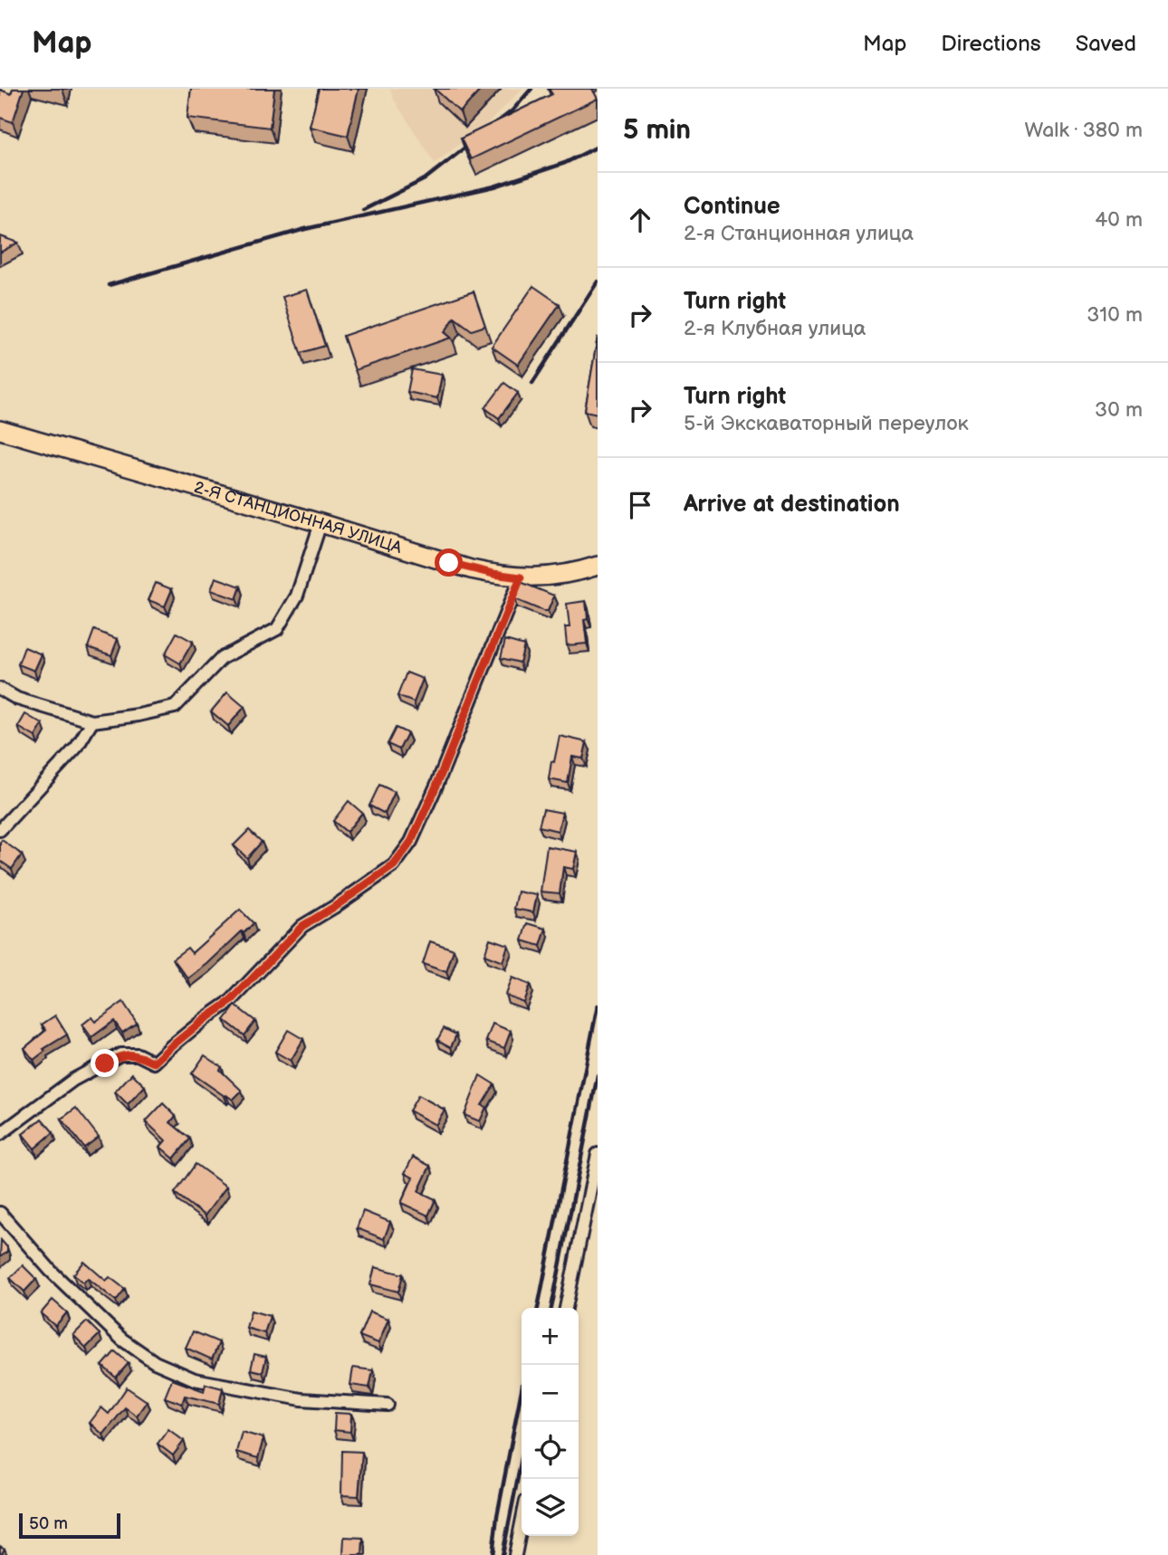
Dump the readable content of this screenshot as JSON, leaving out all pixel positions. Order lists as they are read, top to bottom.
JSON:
{
  "streets": {
    "main road": ["2-Я СТАНЦИОННАЯ УЛИЦА"]
  },
  "scale_bar": "50 m",
  "page": {
    "header": "Map",
    "nav": ["Map", "Directions", "Saved"],
    "heading": ["5 min", "Walk · 380 m"],
    "list": [
      ["Continue", "2-я Станционная улица", "40 m"],
      ["Turn right", "2-я Клубная улица", "310 m"],
      ["Turn right", "5-й Экскаваторный переулок", "30 m"],
      "Arrive at destination"
    ],
    "map_buttons": ["+", "−"],
    "scale": "50 m"
  }
}
